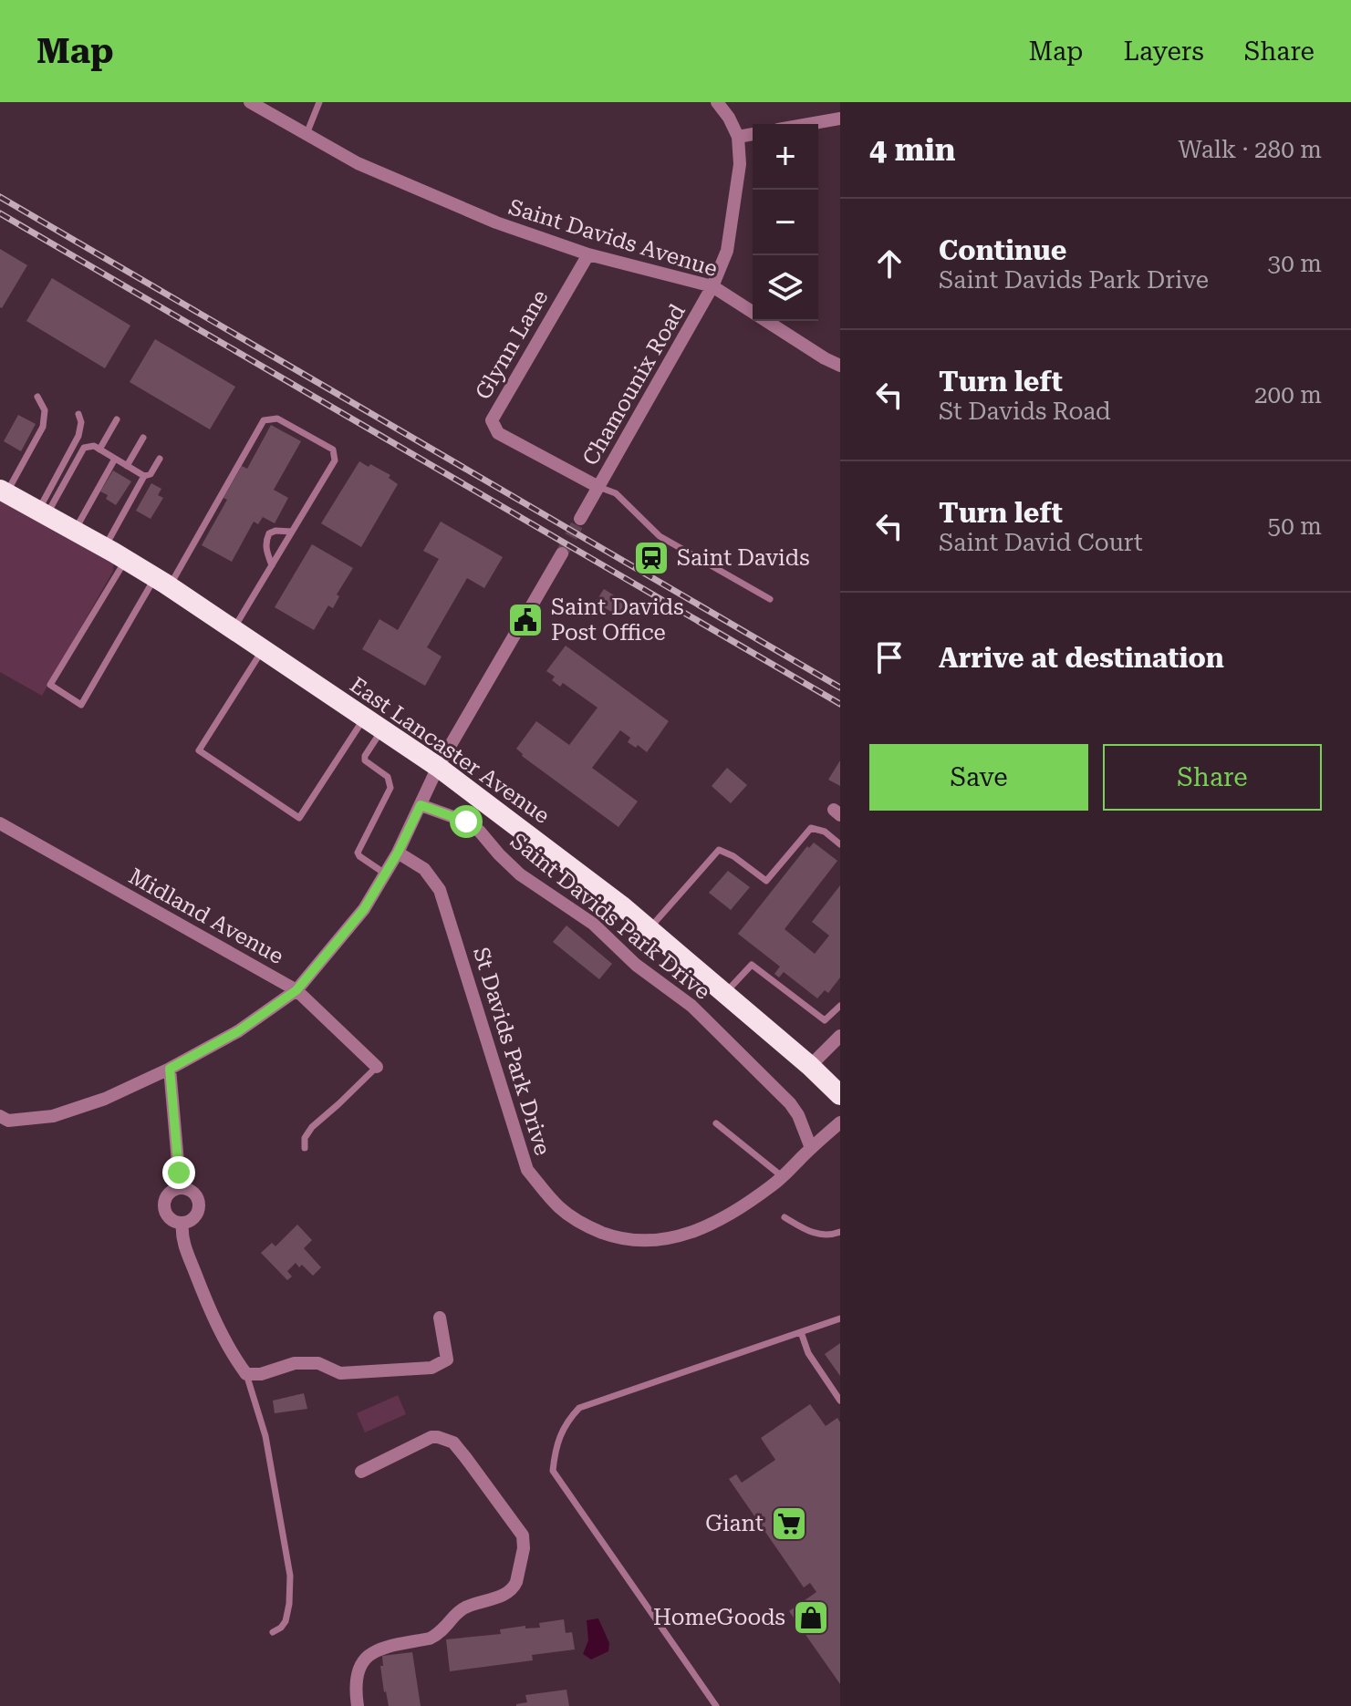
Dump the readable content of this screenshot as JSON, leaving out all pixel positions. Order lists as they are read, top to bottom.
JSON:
{
  "streets": {
    "highway": ["East Lancaster Avenue"],
    "street": [
      "Saint Davids Avenue",
      "Glynn Lane",
      "Chamounix Road",
      "Midland Avenue",
      "Saint Davids Park Drive",
      "St Davids Park Drive"
    ]
  },
  "crossings": [
    ["Saint Davids Avenue", "Glynn Lane"],
    ["Saint Davids Avenue", "Chamounix Road"],
    ["Glynn Lane", "Chamounix Road"],
    ["Saint Davids Park Drive", "St Davids Park Drive"]
  ],
  "places": {
    "station": ["Saint Davids"],
    "public building": ["Saint Davids Post Office"],
    "supermarket": ["Giant"],
    "shop": ["HomeGoods"]
  },
  "page": {
    "header": "Map",
    "nav": ["Map", "Layers", "Share"],
    "heading": ["4 min", "Walk · 280 m"],
    "map_buttons": ["+", "−"],
    "list": [
      ["Continue", "Saint Davids Park Drive", "30 m"],
      ["Turn left", "St Davids Road", "200 m"],
      ["Turn left", "Saint David Court", "50 m"],
      "Arrive at destination"
    ],
    "buttons": ["Save", "Share"]
  }
}
